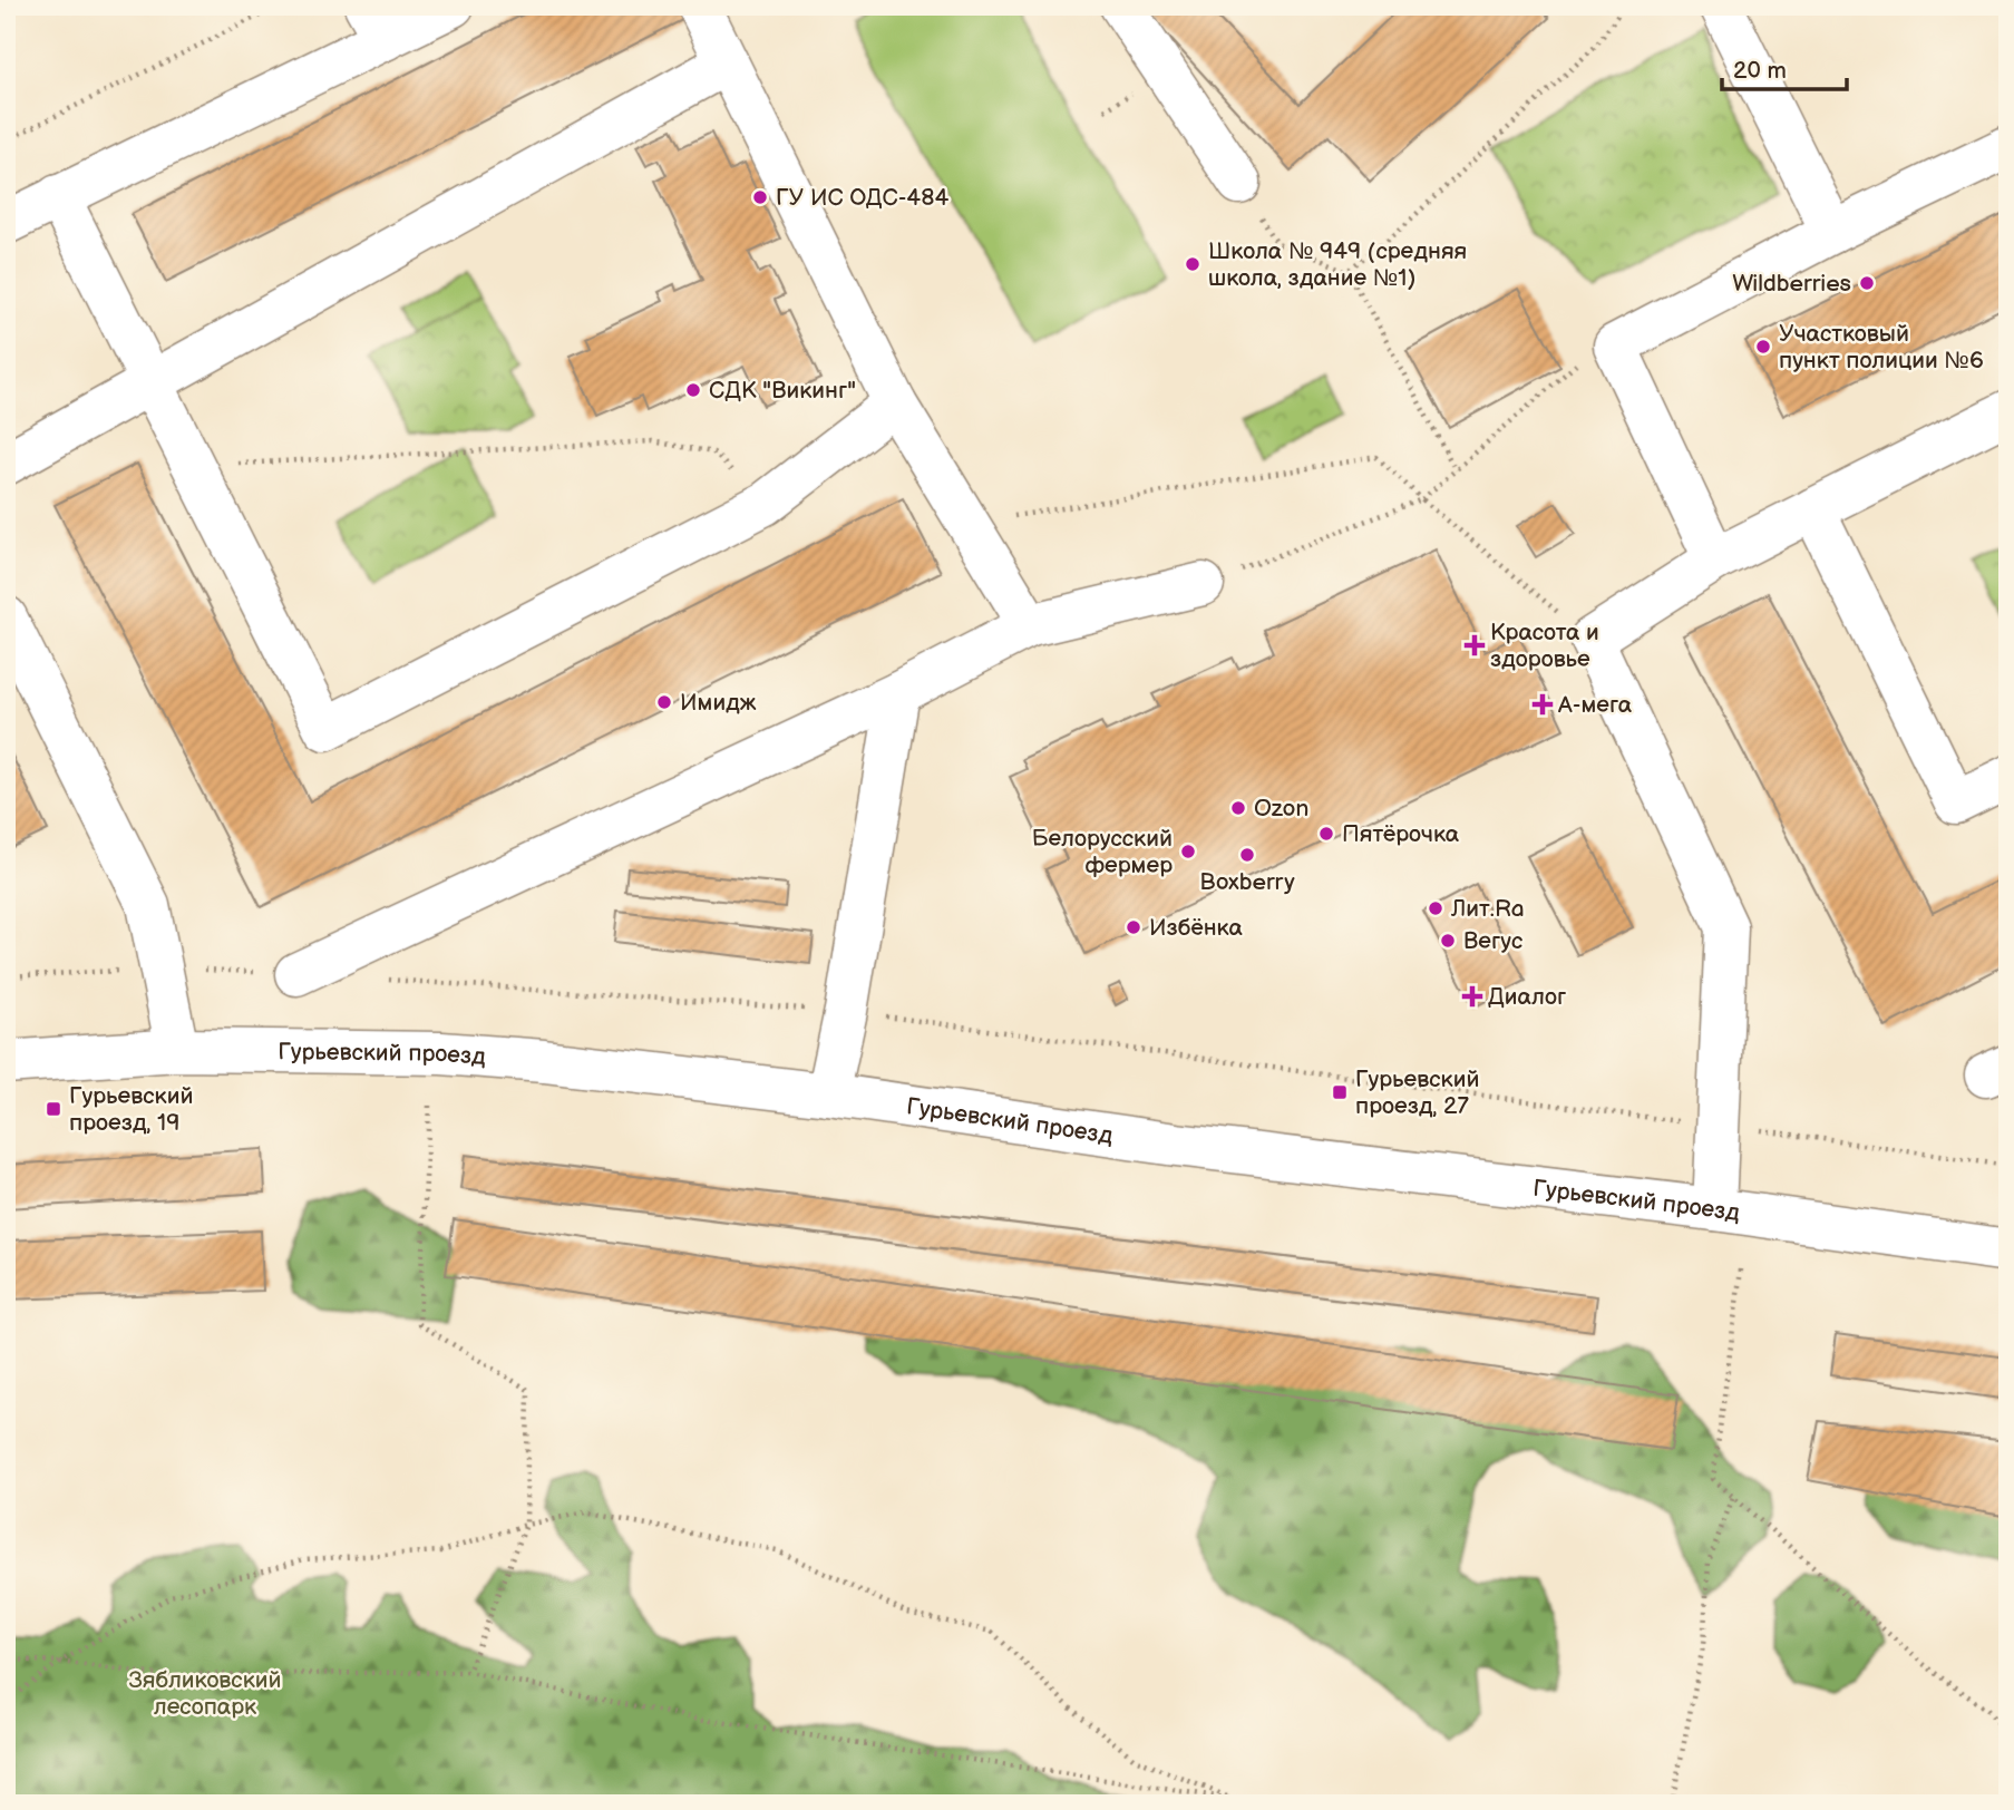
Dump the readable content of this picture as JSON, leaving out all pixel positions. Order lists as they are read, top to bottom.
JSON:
{
  "streets": {
    "street": ["Гурьевский проезд"]
  },
  "parks": ["Зябликовский лесопарк"],
  "places": {
    "other": [
      "ГУ ИС ОДС-484",
      "Школа № 949 (средняя школа, здание №1)",
      "Wildberries",
      "Участковый пункт полиции №6",
      "СДК \"Викинг\"",
      "Имидж",
      "Ozon",
      "Пятёрочка",
      "Белорусский фермер",
      "Boxberry",
      "Лит.Ra",
      "Избёнка",
      "Вегус"
    ],
    "health": ["Красота и здоровье", "А-мега", "Диалог"],
    "transit": ["Гурьевский проезд, 27", "Гурьевский проезд, 19"]
  },
  "scale_bar": "20 m"
}
